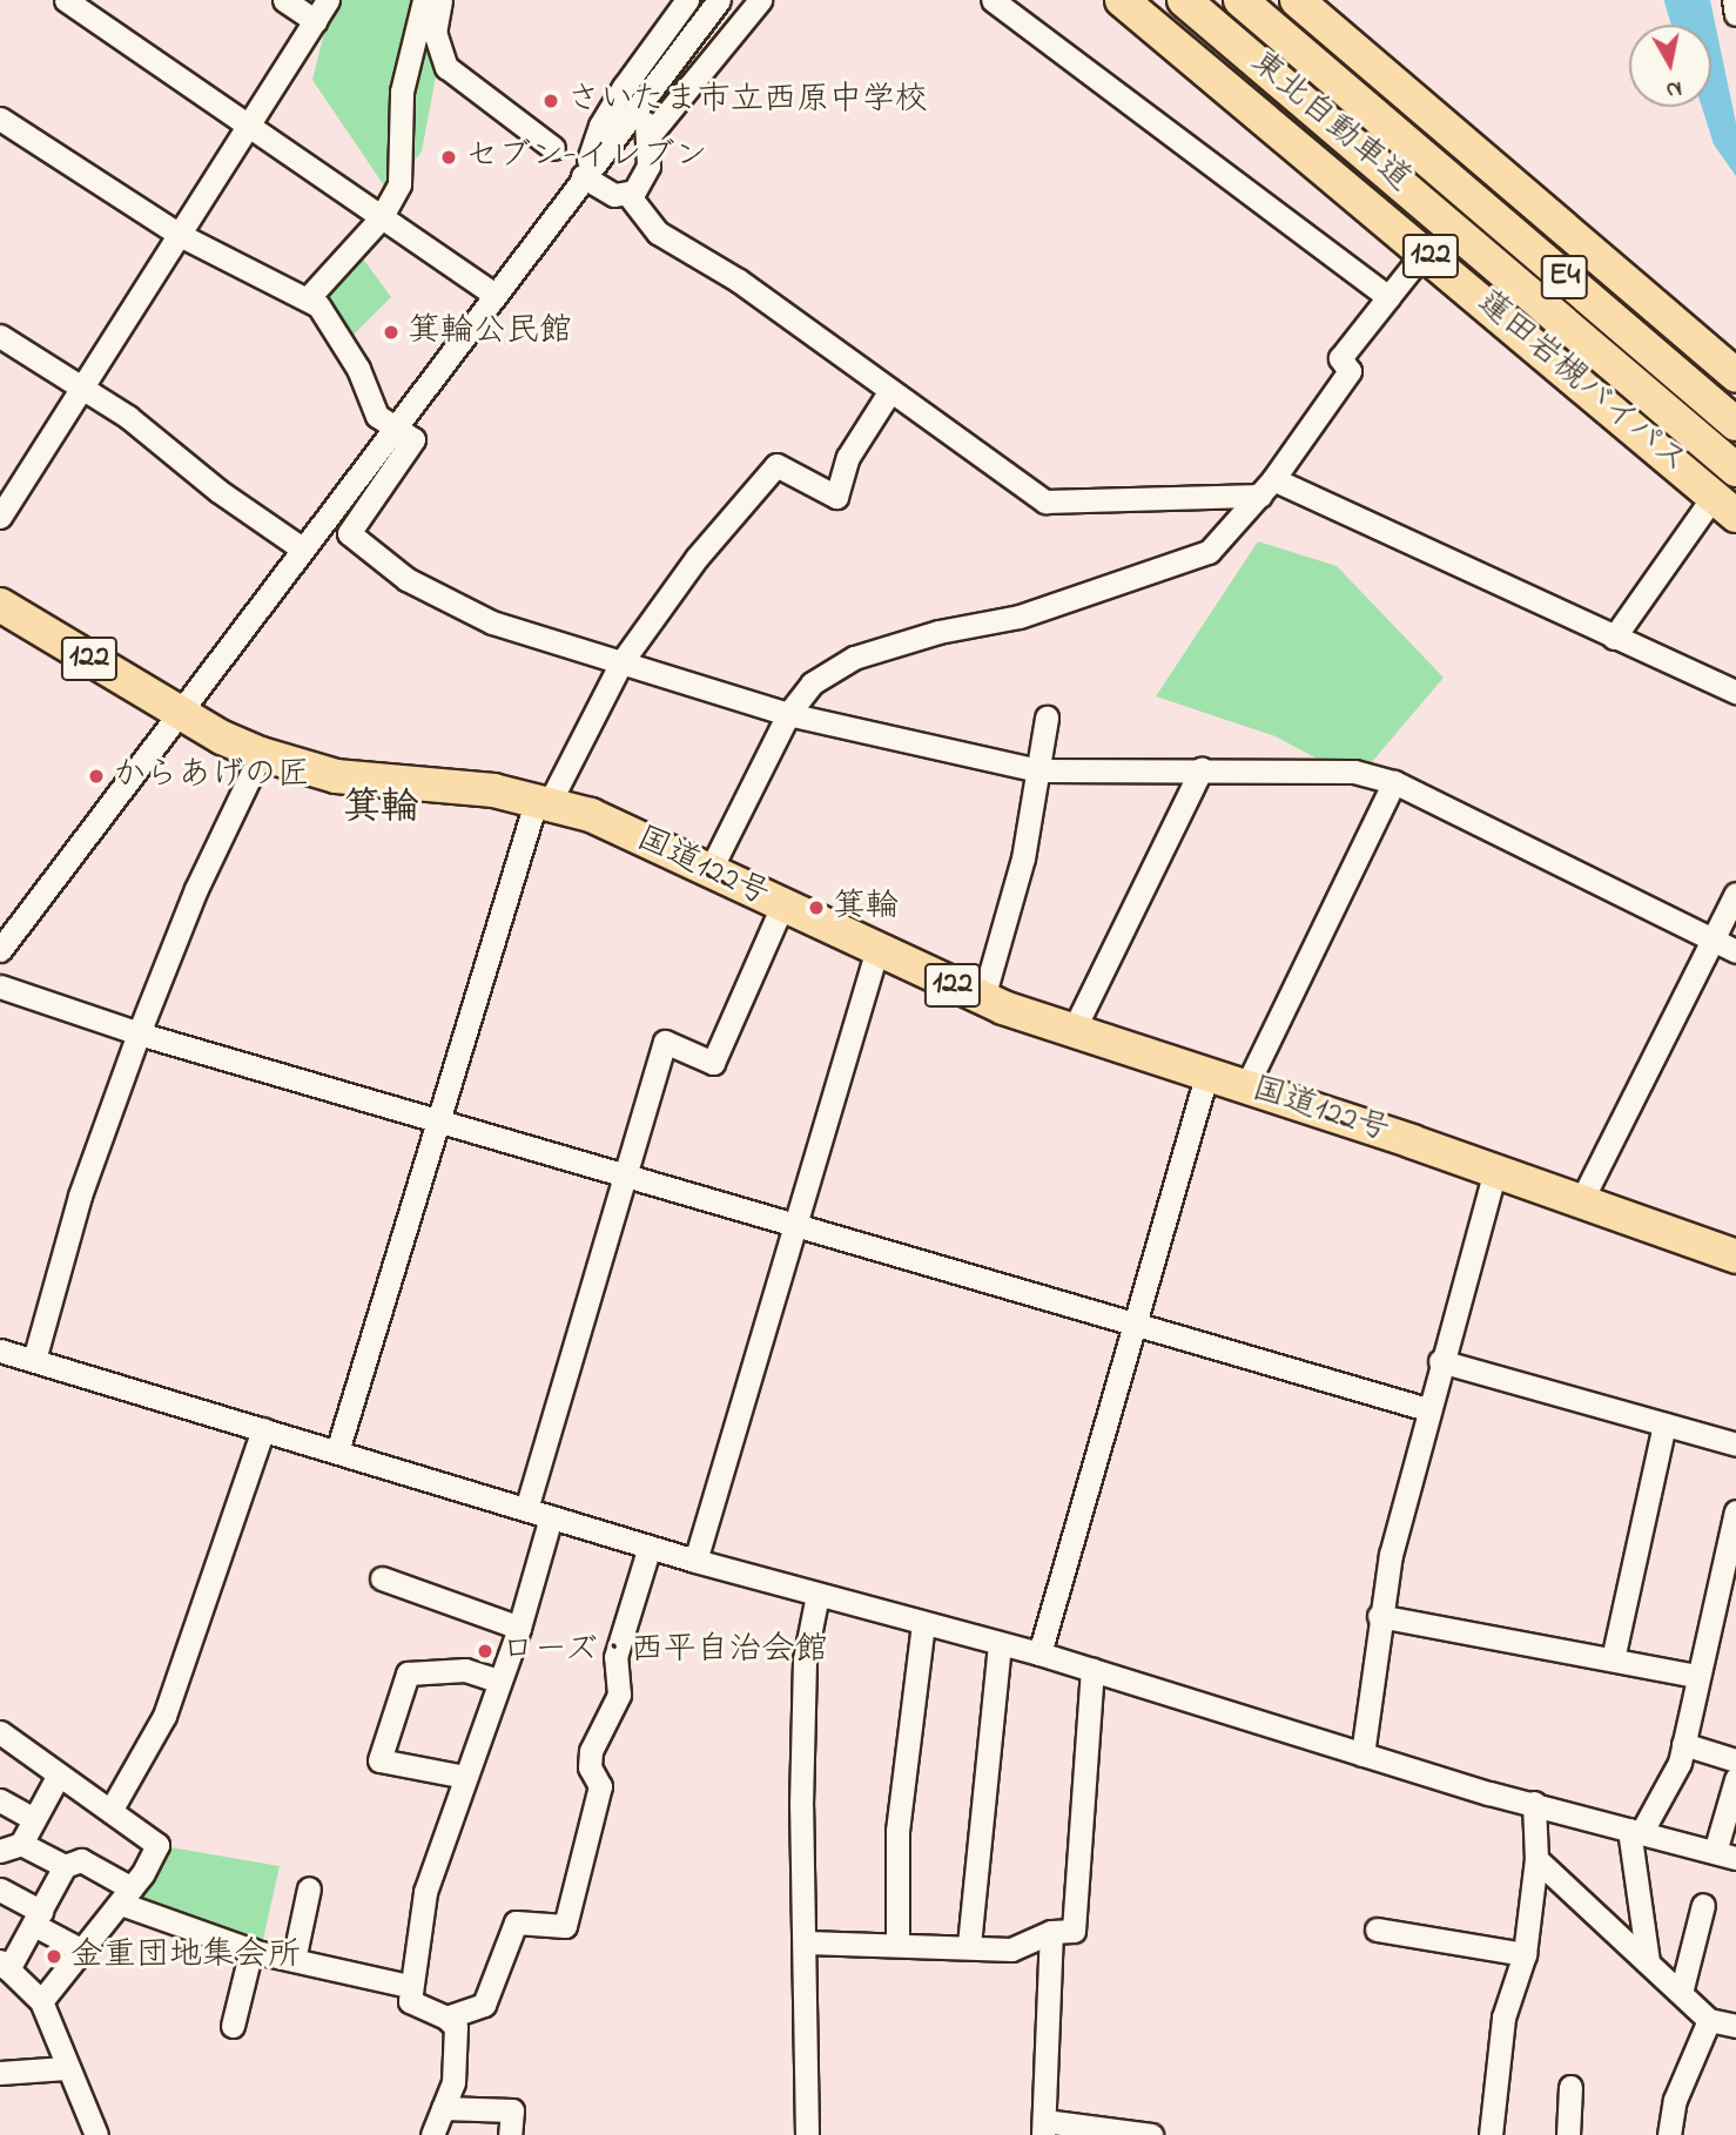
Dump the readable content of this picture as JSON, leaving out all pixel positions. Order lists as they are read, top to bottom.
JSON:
{
  "streets": {
    "highway": [
      "東北自動車道",
      "122",
      "E4",
      "蓮田岩槻バイパス",
      "国道122号"
    ]
  },
  "districts": ["箕輪"],
  "places": [
    "さいたま市立西原中学校",
    "セブン-イレブン",
    "箕輪公民館",
    "からあげの匠",
    "箕輪",
    "ローズ・西平自治会館",
    "金重団地集会所"
  ],
  "north": "bottom"
}
